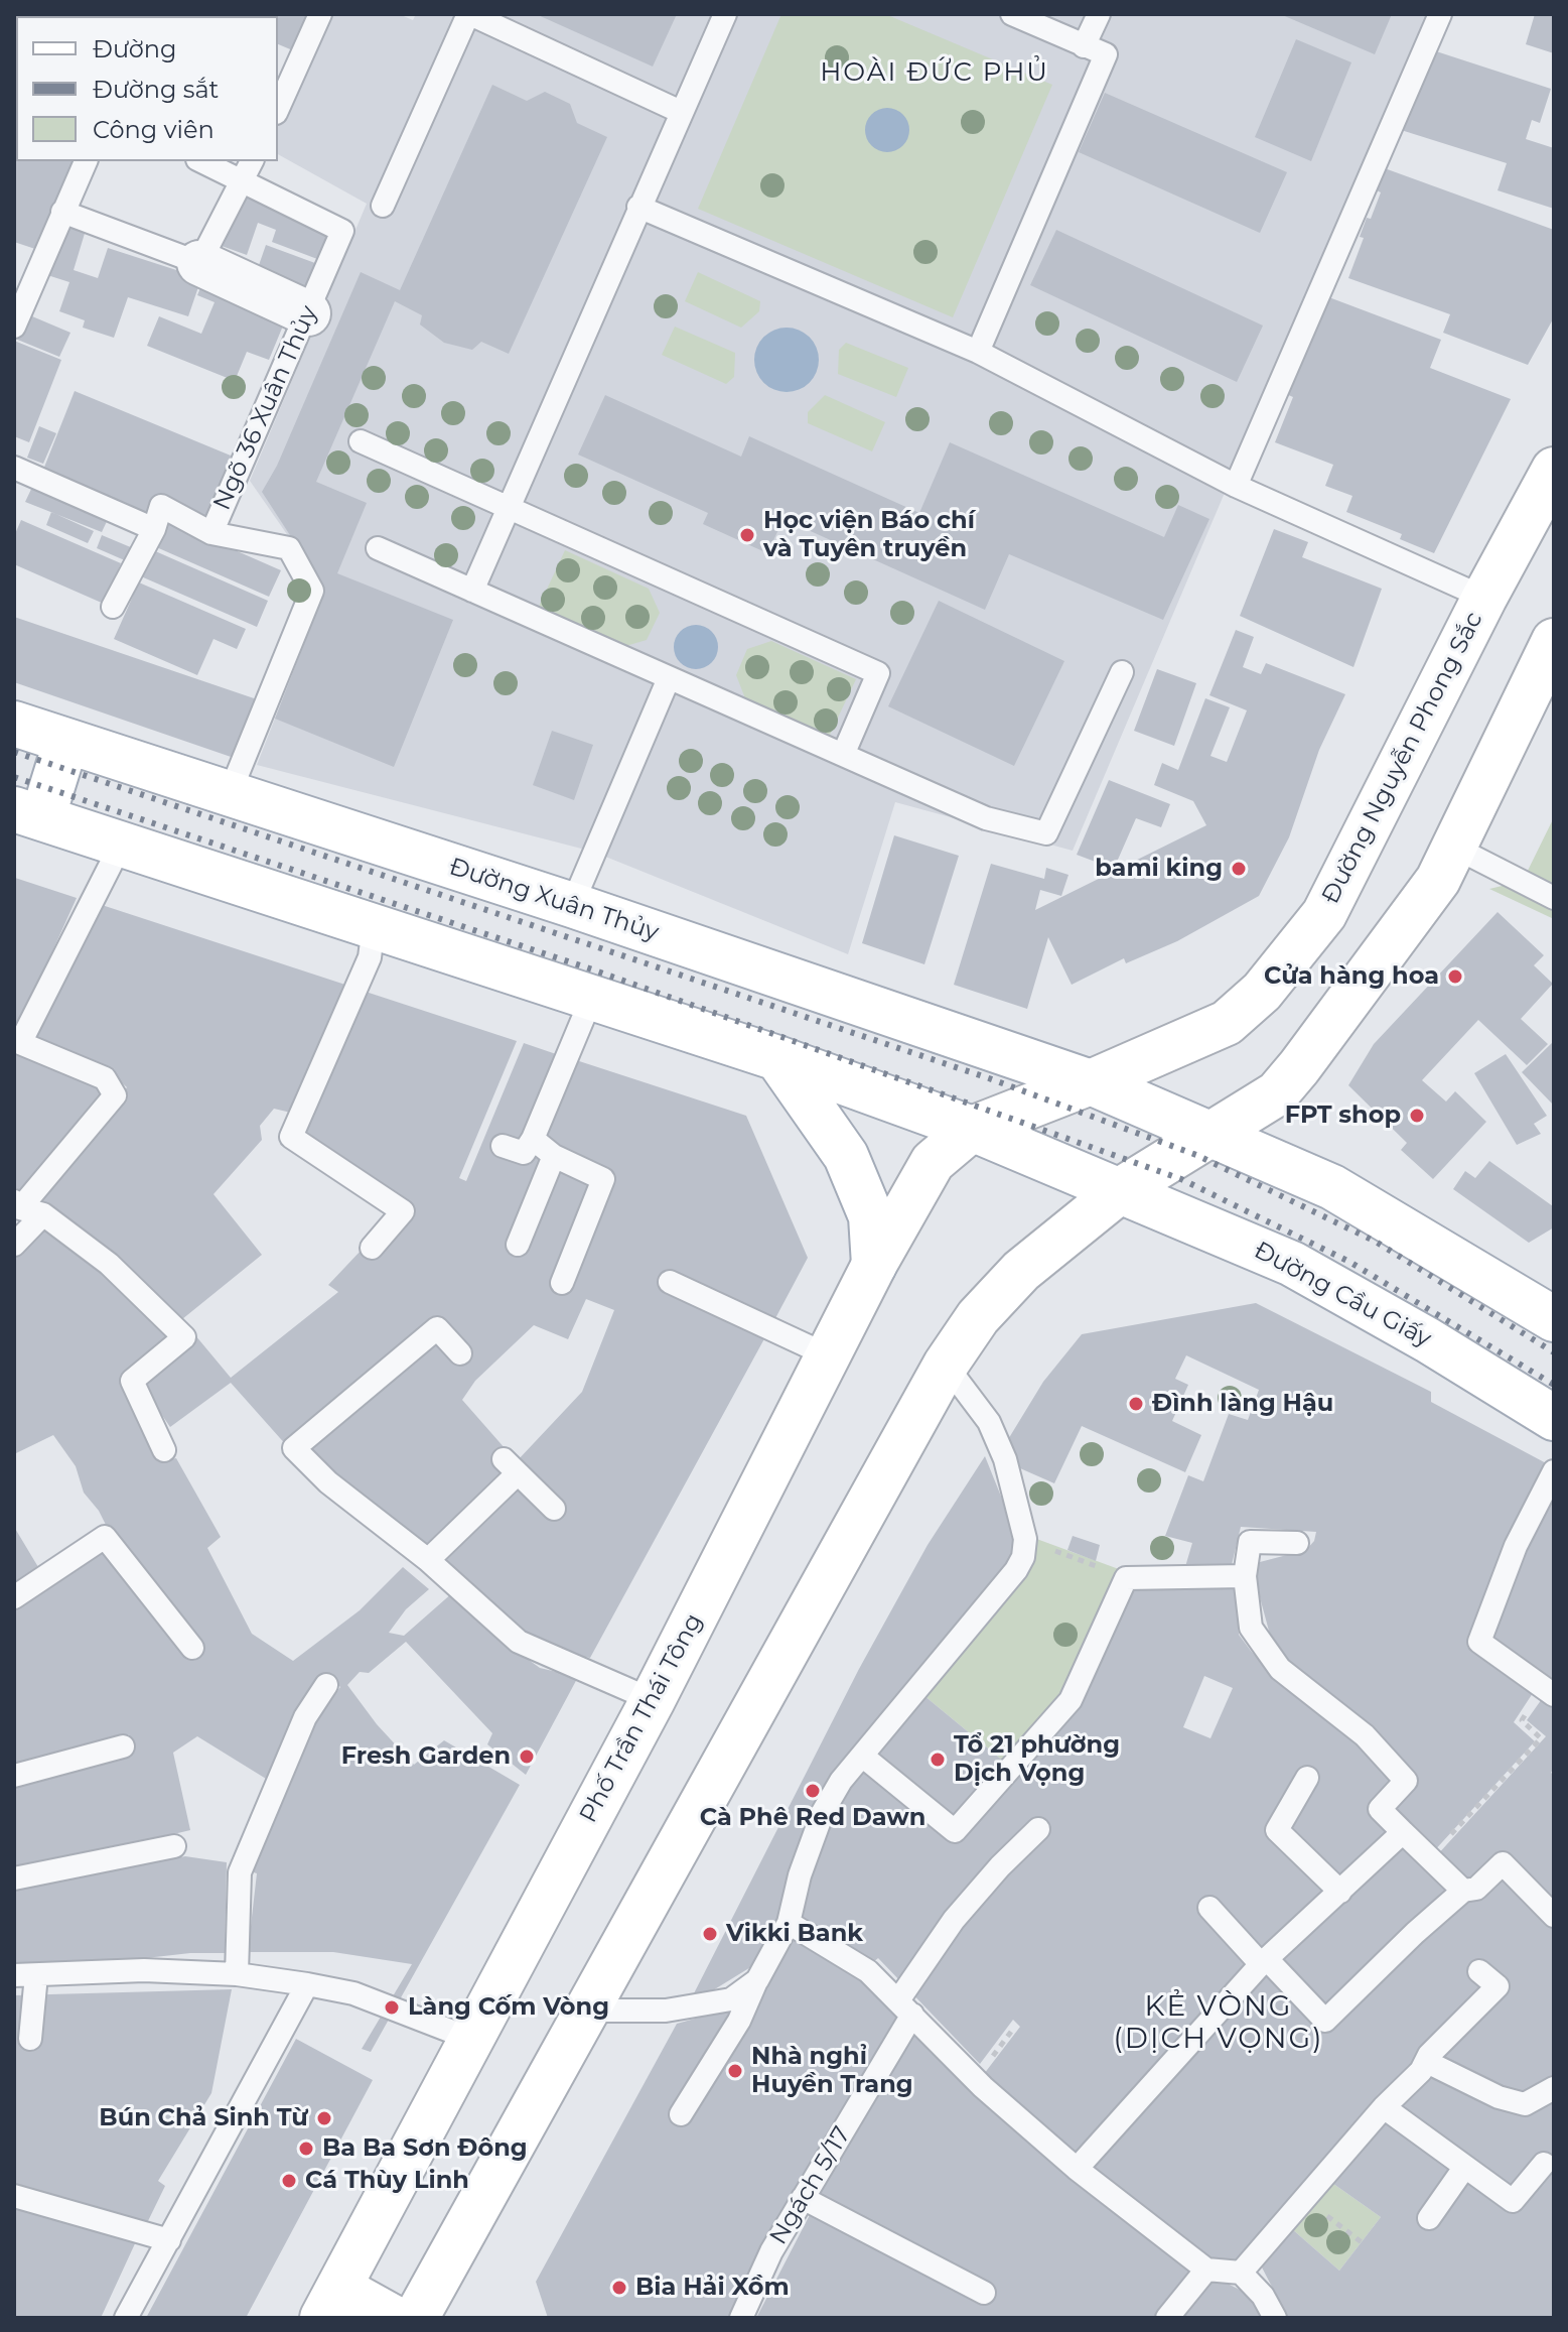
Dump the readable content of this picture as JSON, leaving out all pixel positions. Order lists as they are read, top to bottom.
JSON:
{
  "streets": {
    "main road": [
      "Đường Nguyễn Phong Sắc",
      "Đường Xuân Thủy",
      "Đường Cầu Giấy",
      "Phố Trần Thái Tông"
    ],
    "lane": ["Ngõ 36 Xuân Thủy", "Ngách 5/17"]
  },
  "crossings": [
    ["Ngõ 36 Xuân Thủy", "Đường Xuân Thủy"],
    ["Đường Nguyễn Phong Sắc", "Đường Xuân Thủy"],
    ["Đường Nguyễn Phong Sắc", "Đường Cầu Giấy"],
    ["Đường Nguyễn Phong Sắc", "Phố Trần Thái Tông"],
    ["Đường Cầu Giấy", "Phố Trần Thái Tông"]
  ],
  "districts": ["HOÀI ĐỨC PHỦ", "KẺ VÒNG (DỊCH VỌNG)"],
  "places": [
    "Học viện Báo chí và Tuyên truyền",
    "bami king",
    "Cửa hàng hoa",
    "FPT shop",
    "Đình làng Hậu",
    "Fresh Garden",
    "Tổ 21 phường Dịch Vọng",
    "Cà Phê Red Dawn",
    "Vikki Bank",
    "Làng Cốm Vòng",
    "Nhà nghỉ Huyền Trang",
    "Bún Chả Sinh Từ",
    "Ba Ba Sơn Đông",
    "Cá Thùy Linh",
    "Bia Hải Xồm"
  ],
  "legend": ["Đường", "Đường sắt", "Công viên"]
}
